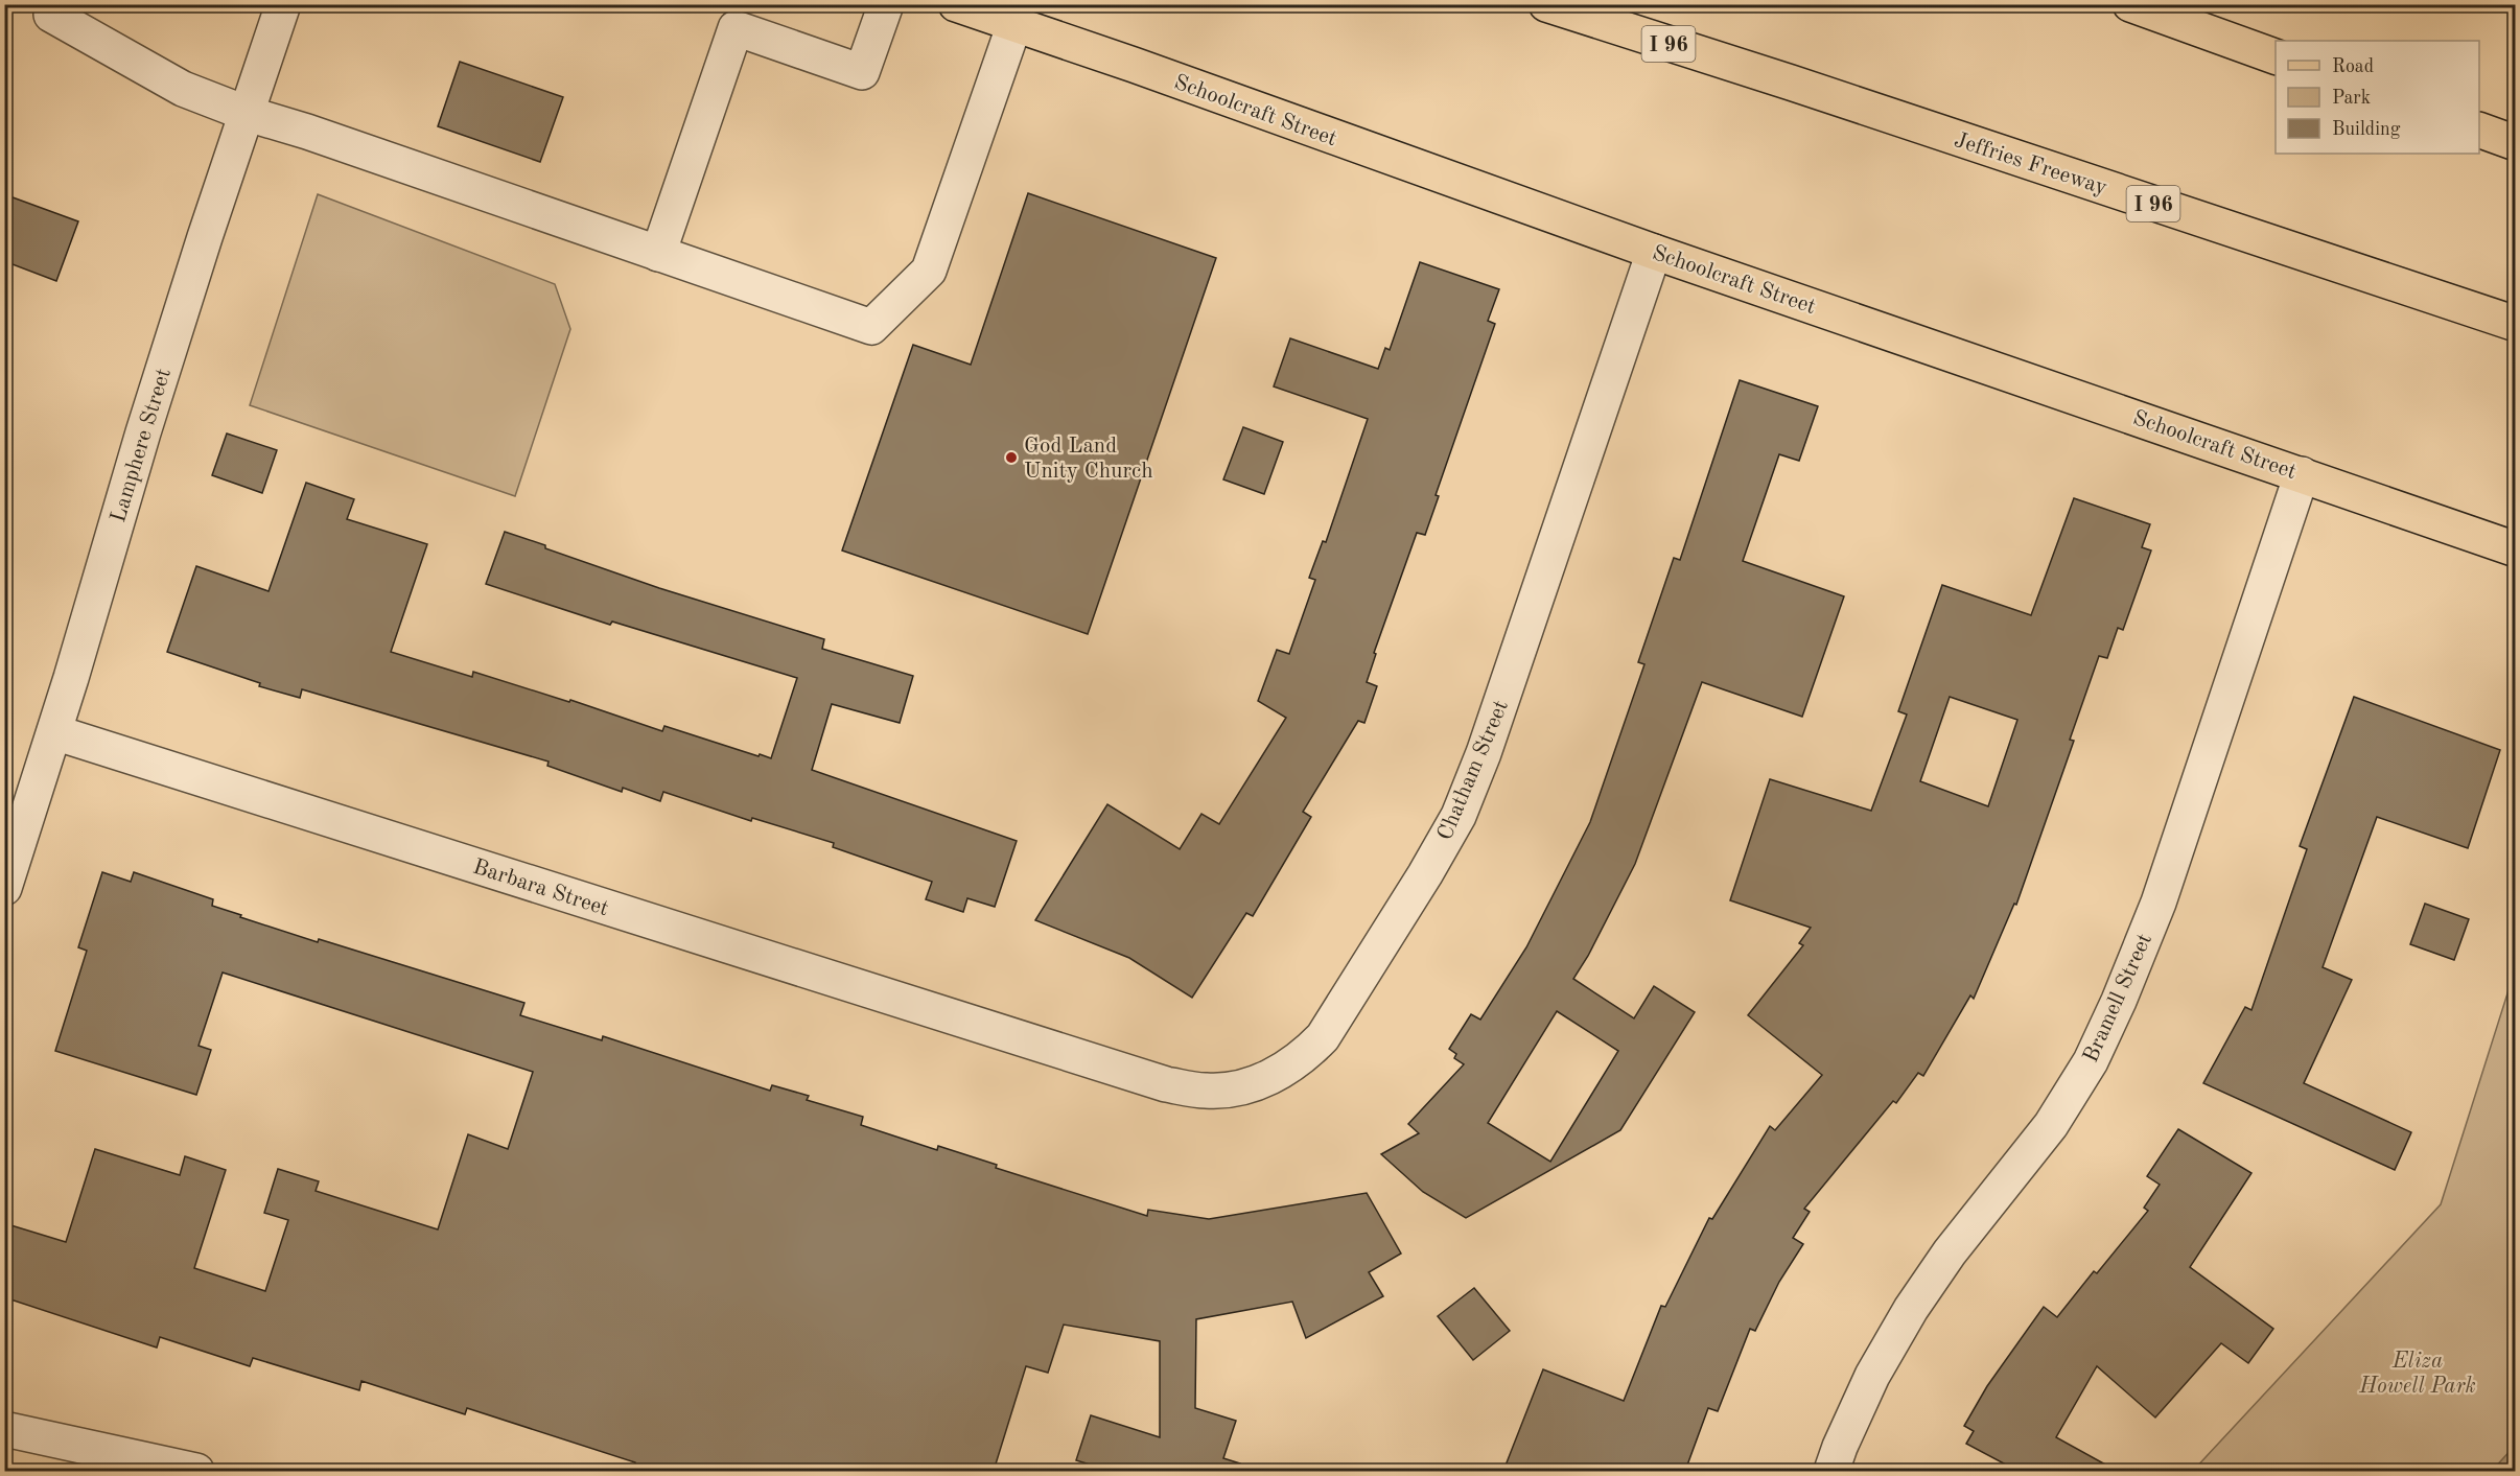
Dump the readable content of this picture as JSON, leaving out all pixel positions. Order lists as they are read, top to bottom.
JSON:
{
  "streets": {
    "main road": ["I 96", "Schoolcraft Street", "Jeffries Freeway"],
    "street": [
      "Lamphere Street",
      "Chatham Street",
      "Barbara Street",
      "Bramell Street"
    ]
  },
  "crossings": [
    ["Schoolcraft Street", "Chatham Street"],
    ["Schoolcraft Street", "Bramell Street"],
    ["Lamphere Street", "Barbara Street"],
    ["Chatham Street", "Barbara Street"]
  ],
  "parks": ["Eliza Howell Park"],
  "places": ["God Land Unity Church"],
  "legend": ["Road", "Park", "Building"]
}
